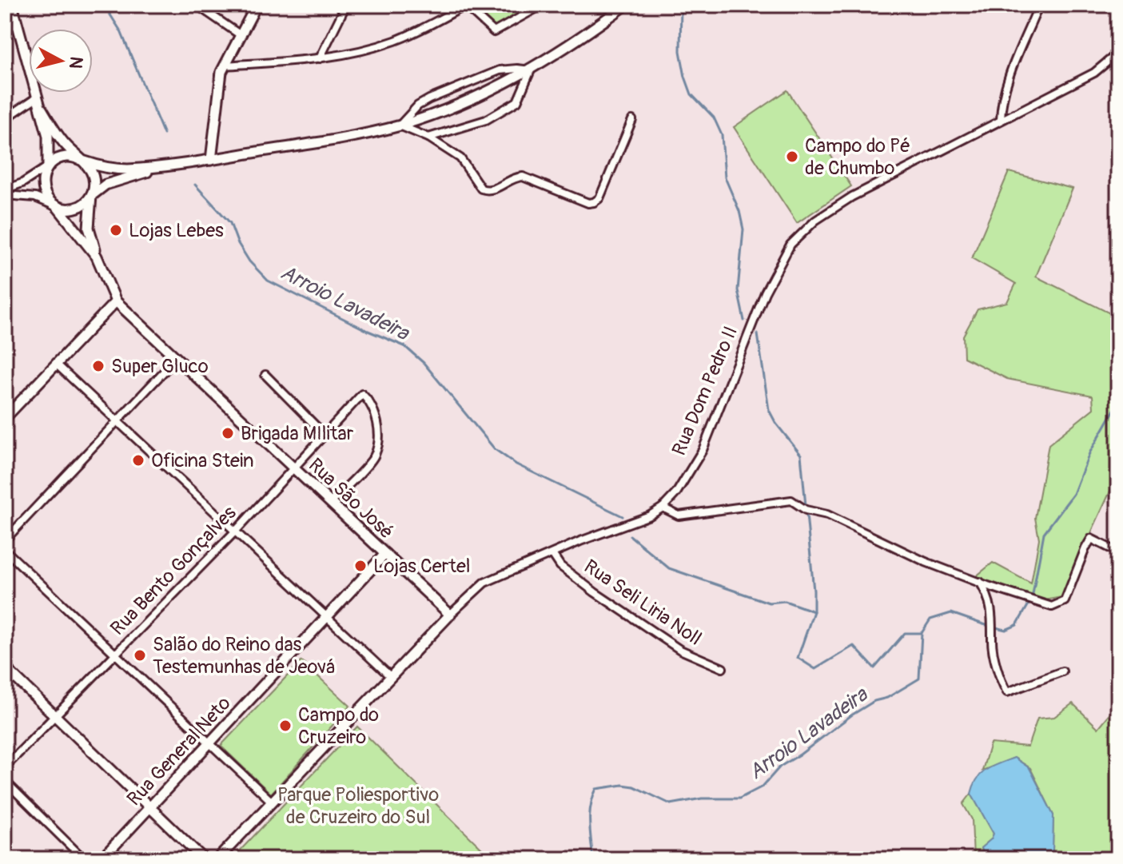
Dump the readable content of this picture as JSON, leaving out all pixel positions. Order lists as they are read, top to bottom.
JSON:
{
  "streets": {
    "main road": ["Rua Dom Pedro II", "Rua São José", "Rua General Neto"],
    "street": ["Rua Bento Gonçalves", "Rua Seli Liria Noll"]
  },
  "crossings": [
    ["Rua Dom Pedro II", "Rua São José"],
    ["Rua Dom Pedro II", "Rua Seli Liria Noll"],
    ["Rua São José", "Rua Bento Gonçalves"],
    ["Rua São José", "Rua General Neto"]
  ],
  "water": ["Arroio Lavadeira"],
  "parks": ["Parque Poliesportivo de Cruzeiro do Sul"],
  "places": [
    "Campo do Pé de Chumbo",
    "Lojas Lebes",
    "Super Gluco",
    "Brigada MIlitar",
    "Oficina Stein",
    "Lojas Certel",
    "Salão do Reino das Testemunhas de Jeová",
    "Campo do Cruzeiro"
  ],
  "north": "right"
}
